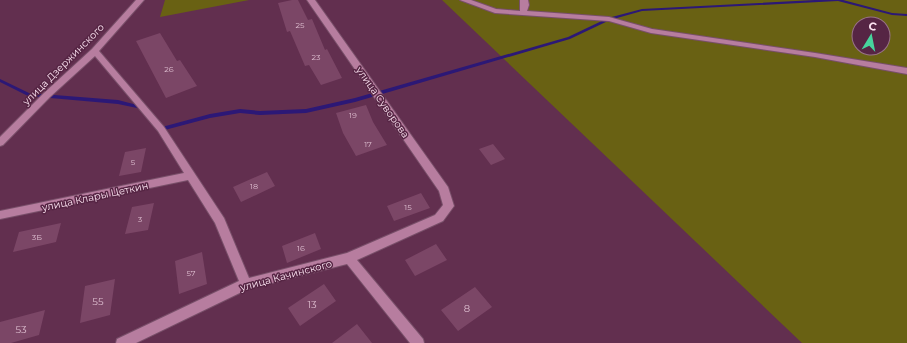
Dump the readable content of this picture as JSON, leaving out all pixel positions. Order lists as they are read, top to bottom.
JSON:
{
  "streets": {
    "street": [
      "улица Дзержинского",
      "улица Суворова",
      "улица Клары Цеткин",
      "улица Качинского"
    ]
  },
  "crossings": [
    ["улица Суворова", "улица Качинского"]
  ],
  "house_numbers": [
    "25",
    "23",
    "26",
    "19",
    "17",
    "5",
    "18",
    "15",
    "3",
    "3Б",
    "16",
    "57",
    "55",
    "13",
    "8",
    "53"
  ],
  "north": "top"
}
